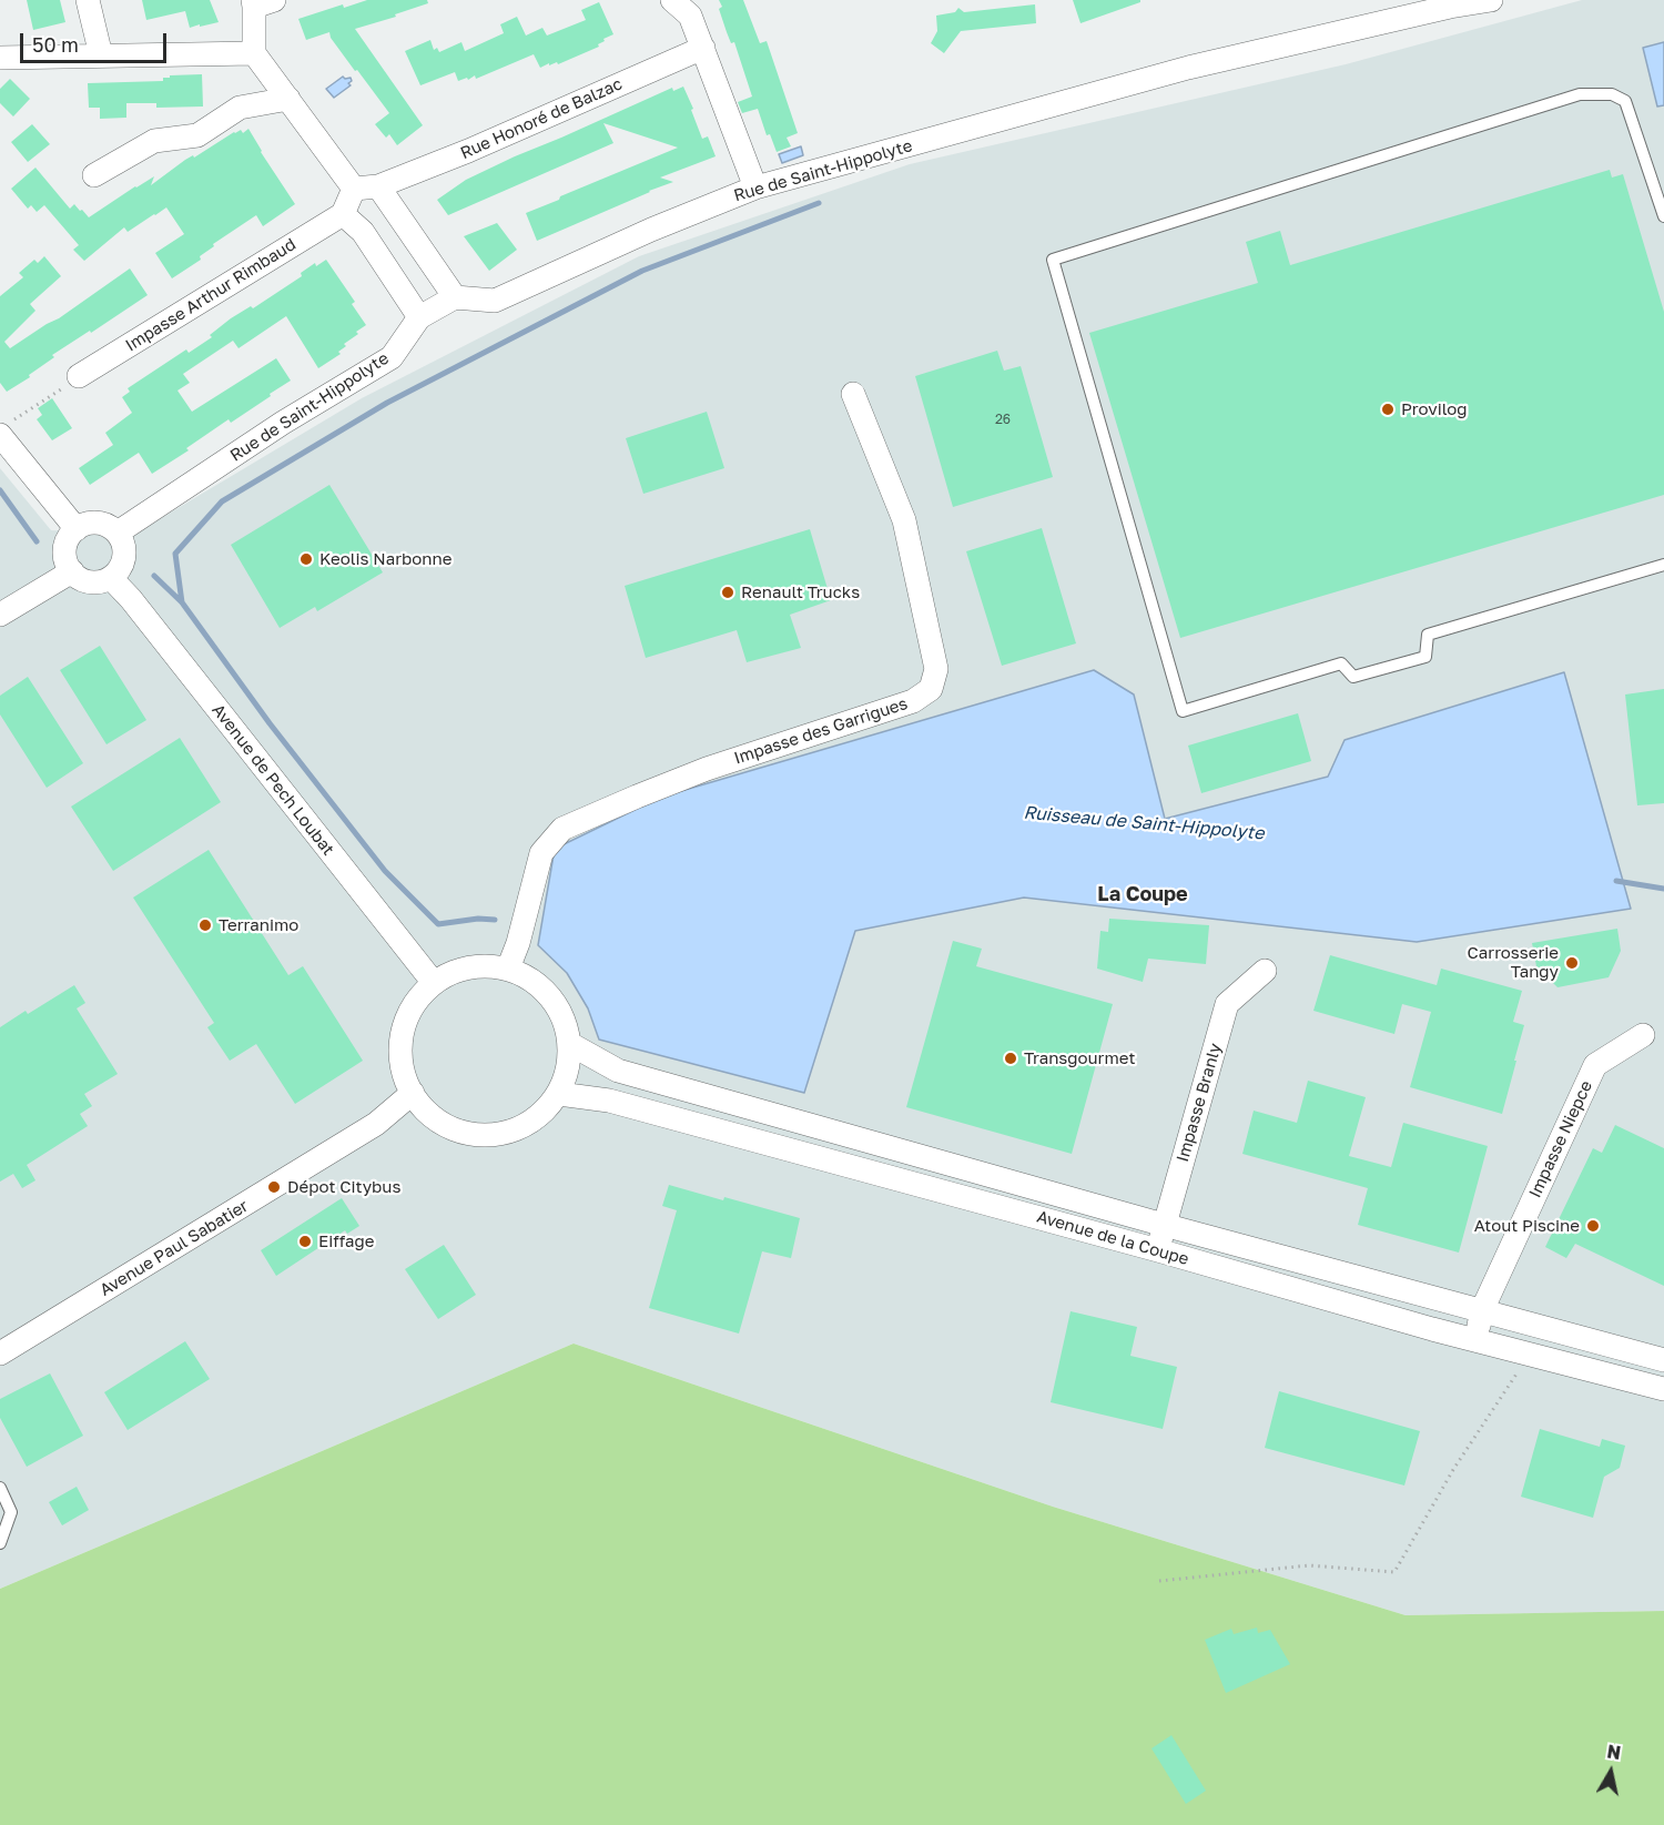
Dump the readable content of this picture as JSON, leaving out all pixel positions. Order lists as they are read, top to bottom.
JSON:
{
  "streets": {
    "street": [
      "Rue Honoré de Balzac",
      "Rue de Saint-Hippolyte",
      "Impasse Arthur Rimbaud",
      "Impasse des Garrigues",
      "Avenue de Pech Loubat",
      "Impasse Branly",
      "Impasse Niepce",
      "Avenue de la Coupe",
      "Avenue Paul Sabatier"
    ]
  },
  "crossings": [
    ["Rue de Saint-Hippolyte", "Avenue de Pech Loubat"],
    ["Impasse des Garrigues", "Avenue de Pech Loubat"],
    ["Impasse des Garrigues", "Avenue de la Coupe"],
    ["Impasse des Garrigues", "Avenue Paul Sabatier"],
    ["Avenue de Pech Loubat", "Avenue de la Coupe"],
    ["Avenue de Pech Loubat", "Avenue Paul Sabatier"],
    ["Impasse Branly", "Avenue de la Coupe"],
    ["Impasse Niepce", "Avenue de la Coupe"],
    ["Avenue de la Coupe", "Avenue Paul Sabatier"]
  ],
  "districts": ["La Coupe"],
  "water": ["Ruisseau de Saint-Hippolyte"],
  "places": [
    "Provilog",
    "Keolis Narbonne",
    "Renault Trucks",
    "Terranimo",
    "Carrosserie Tangy",
    "Transgourmet",
    "Dépot Citybus",
    "Atout Piscine",
    "Eiffage"
  ],
  "house_numbers": ["26"],
  "scale_bar": "50 m",
  "north": "top"
}
